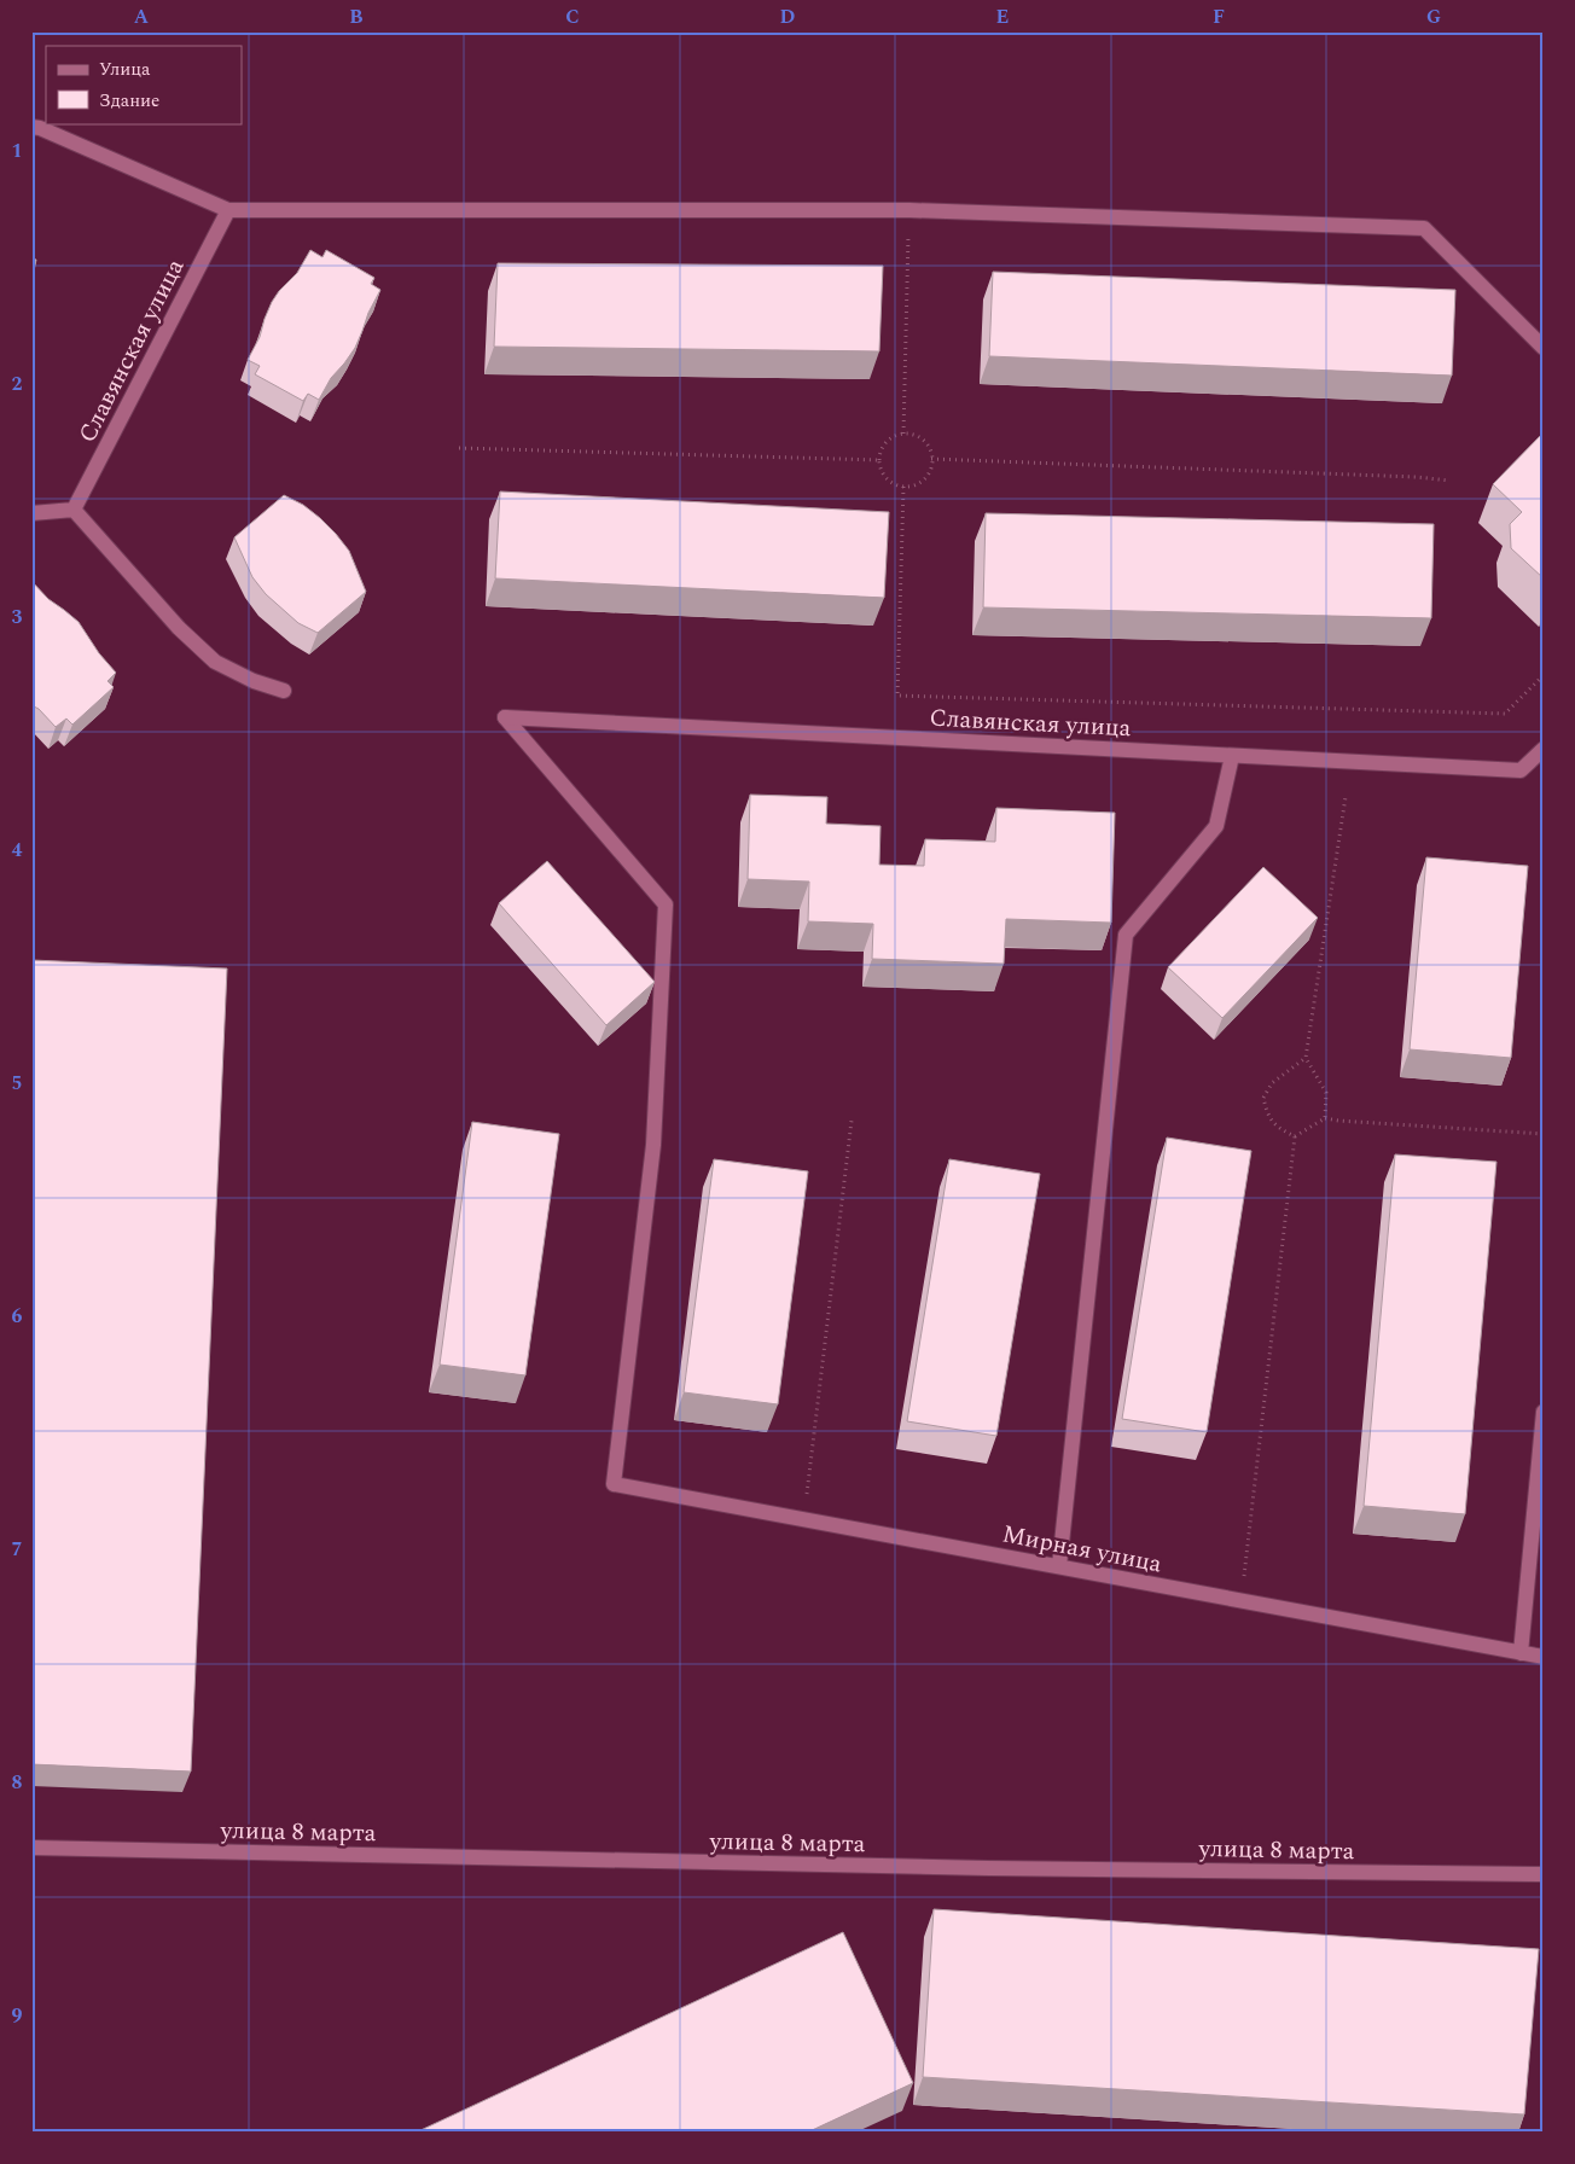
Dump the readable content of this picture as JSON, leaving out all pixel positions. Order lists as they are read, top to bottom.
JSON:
{
  "streets": {
    "street": ["Славянская улица", "Мирная улица", "улица 8 марта"]
  },
  "crossings": [
    ["Славянская улица", "Мирная улица"]
  ],
  "legend": ["Улица", "Здание"],
  "grid": {
    "columns": [
      "A",
      "B",
      "C",
      "D",
      "E",
      "F",
      "G"
    ],
    "rows": [
      "1",
      "2",
      "3",
      "4",
      "5",
      "6",
      "7",
      "8",
      "9"
    ]
  }
}
